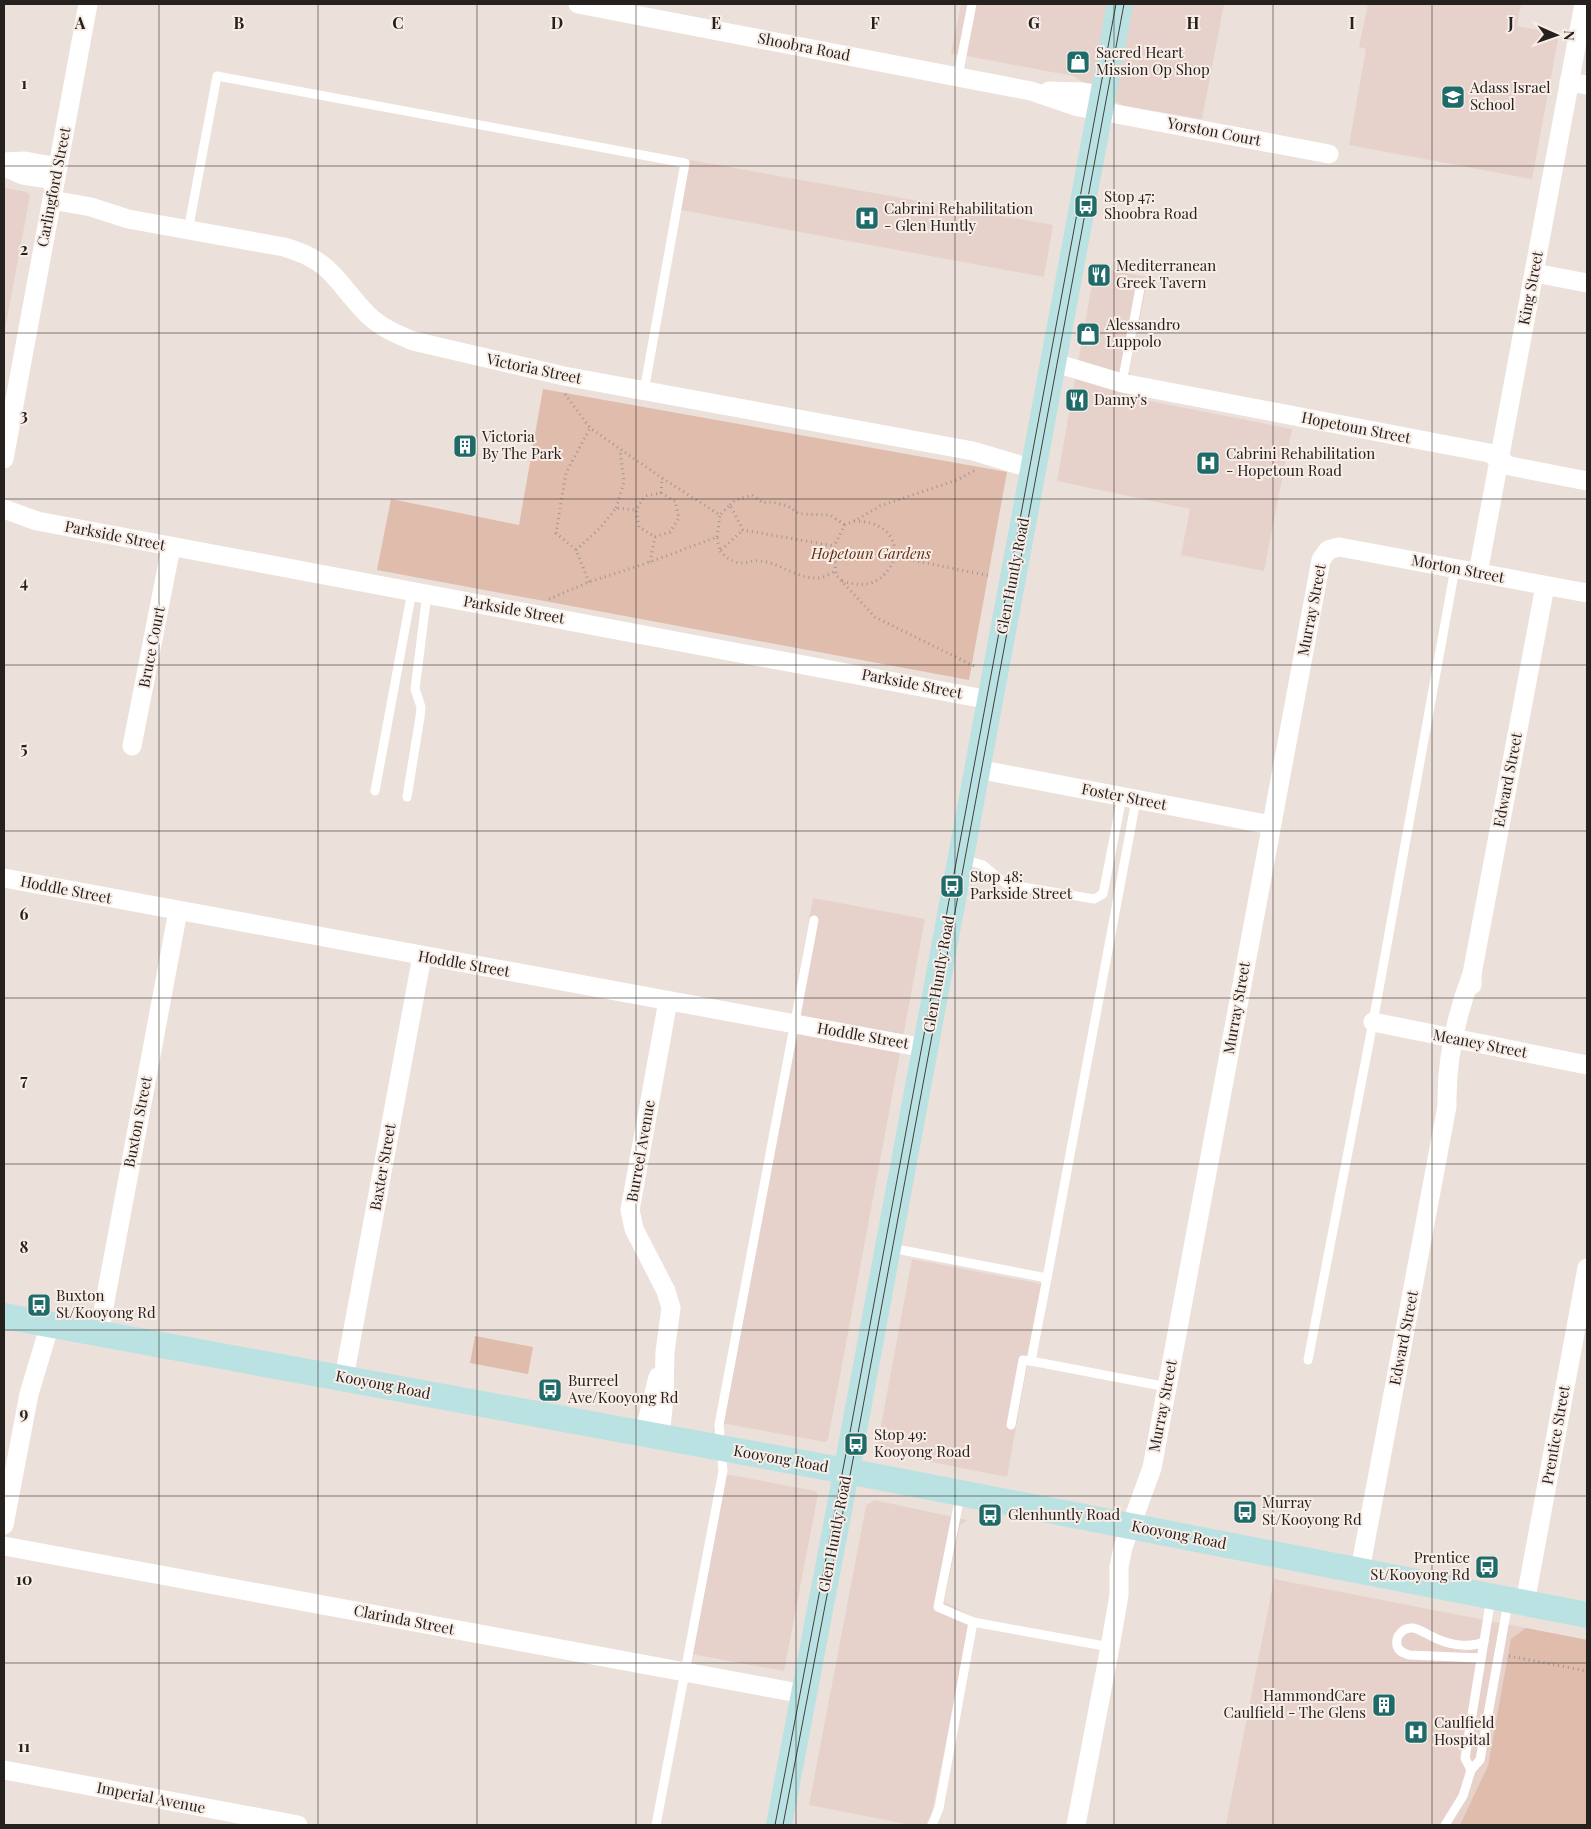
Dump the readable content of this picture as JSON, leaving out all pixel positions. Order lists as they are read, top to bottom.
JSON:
{
  "streets": {
    "street": [
      "Shoobra Road",
      "Yorston Court",
      "Carlingford Street",
      "King Street",
      "Victoria Street",
      "Hopetoun Street",
      "Parkside Street",
      "Morton Street",
      "Glen Huntly Road",
      "Murray Street",
      "Bruce Court",
      "Edward Street",
      "Foster Street",
      "Hoddle Street",
      "Meaney Street",
      "Buxton Street",
      "Burreel Avenue",
      "Baxter Street",
      "Kooyong Road",
      "Prentice Street",
      "Clarinda Street",
      "Imperial Avenue"
    ]
  },
  "crossings": [
    ["Shoobra Road", "Yorston Court"],
    ["Shoobra Road", "Glen Huntly Road"],
    ["Yorston Court", "Glen Huntly Road"],
    ["Carlingford Street", "Victoria Street"],
    ["King Street", "Hopetoun Street"],
    ["King Street", "Morton Street"],
    ["Victoria Street", "Glen Huntly Road"],
    ["Hopetoun Street", "Glen Huntly Road"],
    ["Parkside Street", "Glen Huntly Road"],
    ["Parkside Street", "Bruce Court"],
    ["Morton Street", "Murray Street"],
    ["Morton Street", "Edward Street"],
    ["Glen Huntly Road", "Foster Street"],
    ["Glen Huntly Road", "Hoddle Street"],
    ["Glen Huntly Road", "Kooyong Road"],
    ["Glen Huntly Road", "Clarinda Street"],
    ["Murray Street", "Foster Street"],
    ["Murray Street", "Kooyong Road"],
    ["Edward Street", "Meaney Street"],
    ["Edward Street", "Kooyong Road"],
    ["Hoddle Street", "Buxton Street"],
    ["Hoddle Street", "Burreel Avenue"],
    ["Hoddle Street", "Baxter Street"],
    ["Buxton Street", "Kooyong Road"],
    ["Burreel Avenue", "Kooyong Road"],
    ["Baxter Street", "Kooyong Road"],
    ["Kooyong Road", "Prentice Street"]
  ],
  "parks": ["Hopetoun Gardens"],
  "places": {
    "shop": ["Sacred Heart Mission Op Shop", "Alessandro Luppolo"],
    "school or university": ["Adass Israel School"],
    "bus stop": [
      "Stop 47: Shoobra Road",
      "Stop 48: Parkside Street",
      "Buxton St/Kooyong Rd",
      "Burreel Ave/Kooyong Rd",
      "Stop 49: Kooyong Road",
      "Murray St/Kooyong Rd",
      "Glenhuntly Road",
      "Prentice St/Kooyong Rd"
    ],
    "hospital": ["Cabrini Rehabilitation - Glen Huntly", "Cabrini Rehabilitation - Hopetoun Road", "Caulfield Hospital"],
    "restaurant": ["Mediterranean Greek Tavern", "Danny's"],
    "building": ["Victoria By The Park", "HammondCare Caulfield - The Glens"]
  },
  "north": "right",
  "grid": {
    "columns": [
      "A",
      "B",
      "C",
      "D",
      "E",
      "F",
      "G",
      "H",
      "I",
      "J"
    ],
    "rows": [
      "1",
      "2",
      "3",
      "4",
      "5",
      "6",
      "7",
      "8",
      "9",
      "10",
      "11"
    ]
  }
}
